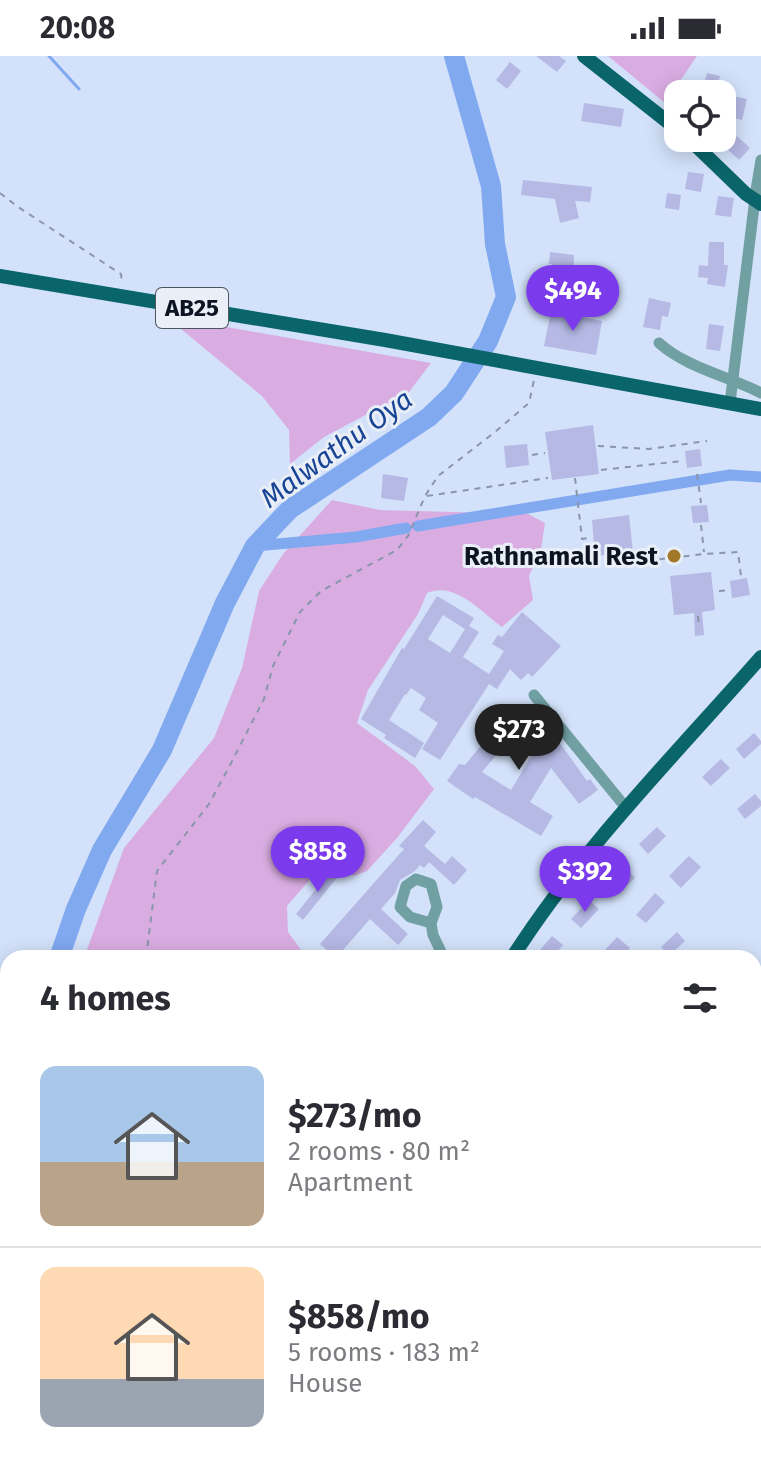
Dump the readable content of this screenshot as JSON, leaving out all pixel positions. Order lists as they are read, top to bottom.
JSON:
{
  "streets": {
    "main road": ["AB25"]
  },
  "water": ["Malwathu Oya"],
  "places": ["Rathnamali Rest"],
  "page": {
    "status": "20:08",
    "price": [
      "$494",
      "$273",
      "$858",
      "$392"
    ],
    "heading": "4 homes",
    "list": [
      {
        "name": "$273/mo",
        "note": "2 rooms · 80 m² · Apartment"
      },
      {
        "name": "$858/mo",
        "note": "5 rooms · 183 m² · House"
      }
    ]
  }
}
